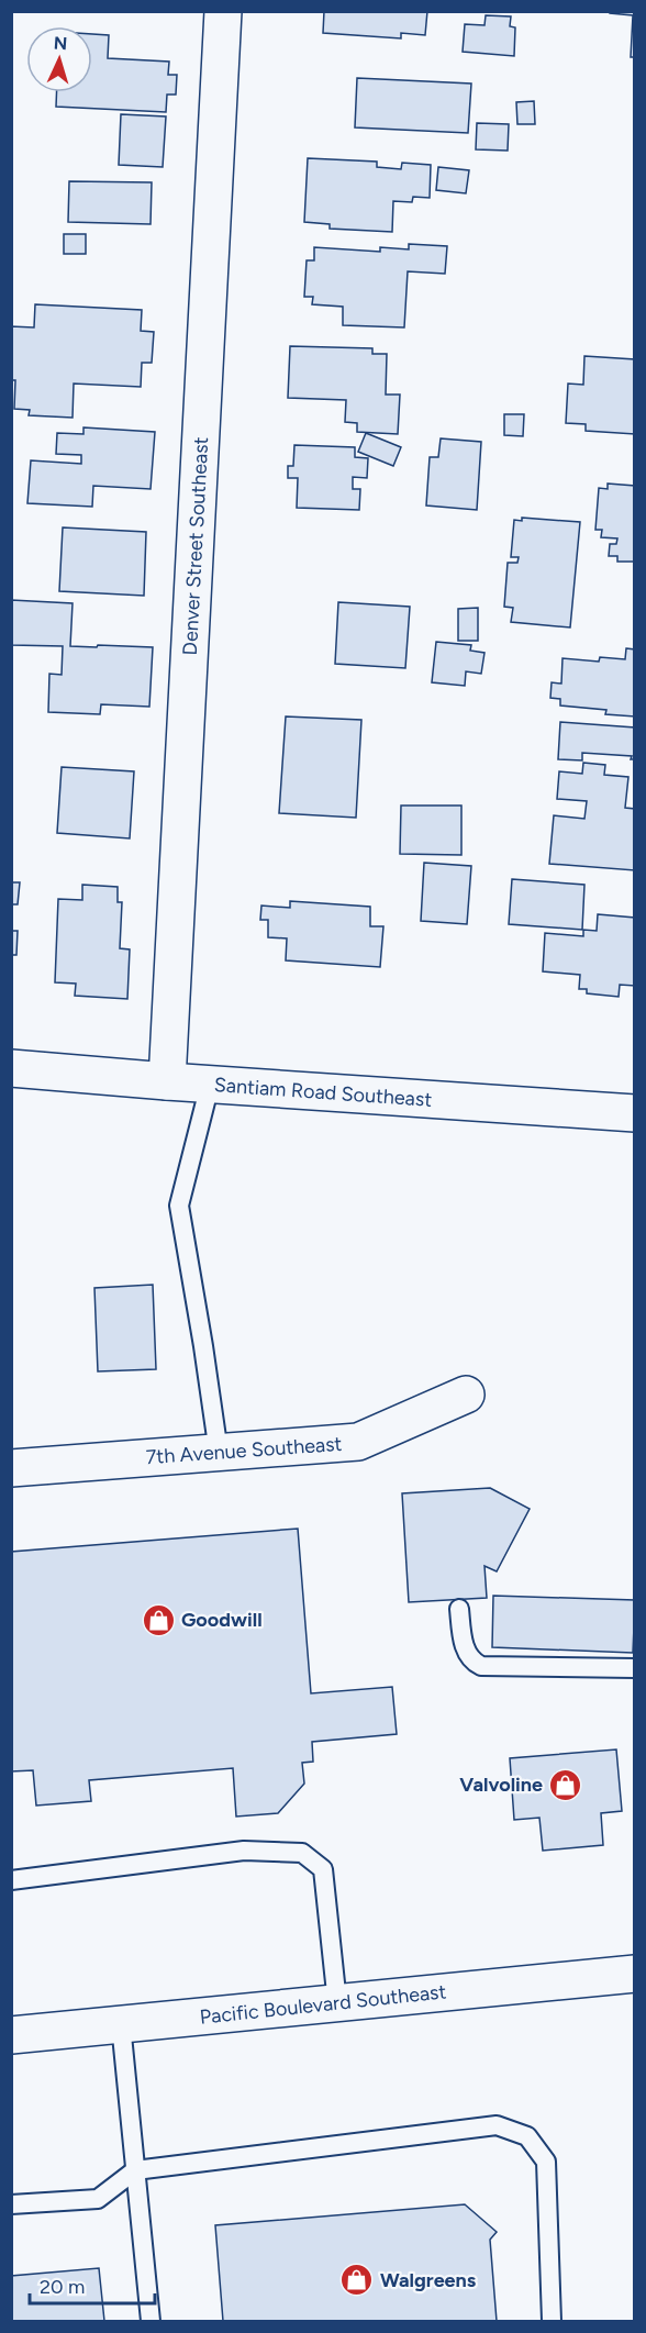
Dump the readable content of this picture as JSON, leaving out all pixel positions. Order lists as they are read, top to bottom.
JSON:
{
  "streets": {
    "main road": [
      "Denver Street Southeast",
      "Santiam Road Southeast",
      "7th Avenue Southeast",
      "Pacific Boulevard Southeast"
    ]
  },
  "crossings": [
    ["Denver Street Southeast", "Santiam Road Southeast"]
  ],
  "places": {
    "shop": ["Goodwill", "Valvoline", "Walgreens"]
  },
  "scale_bar": "20 m",
  "north": "top"
}
